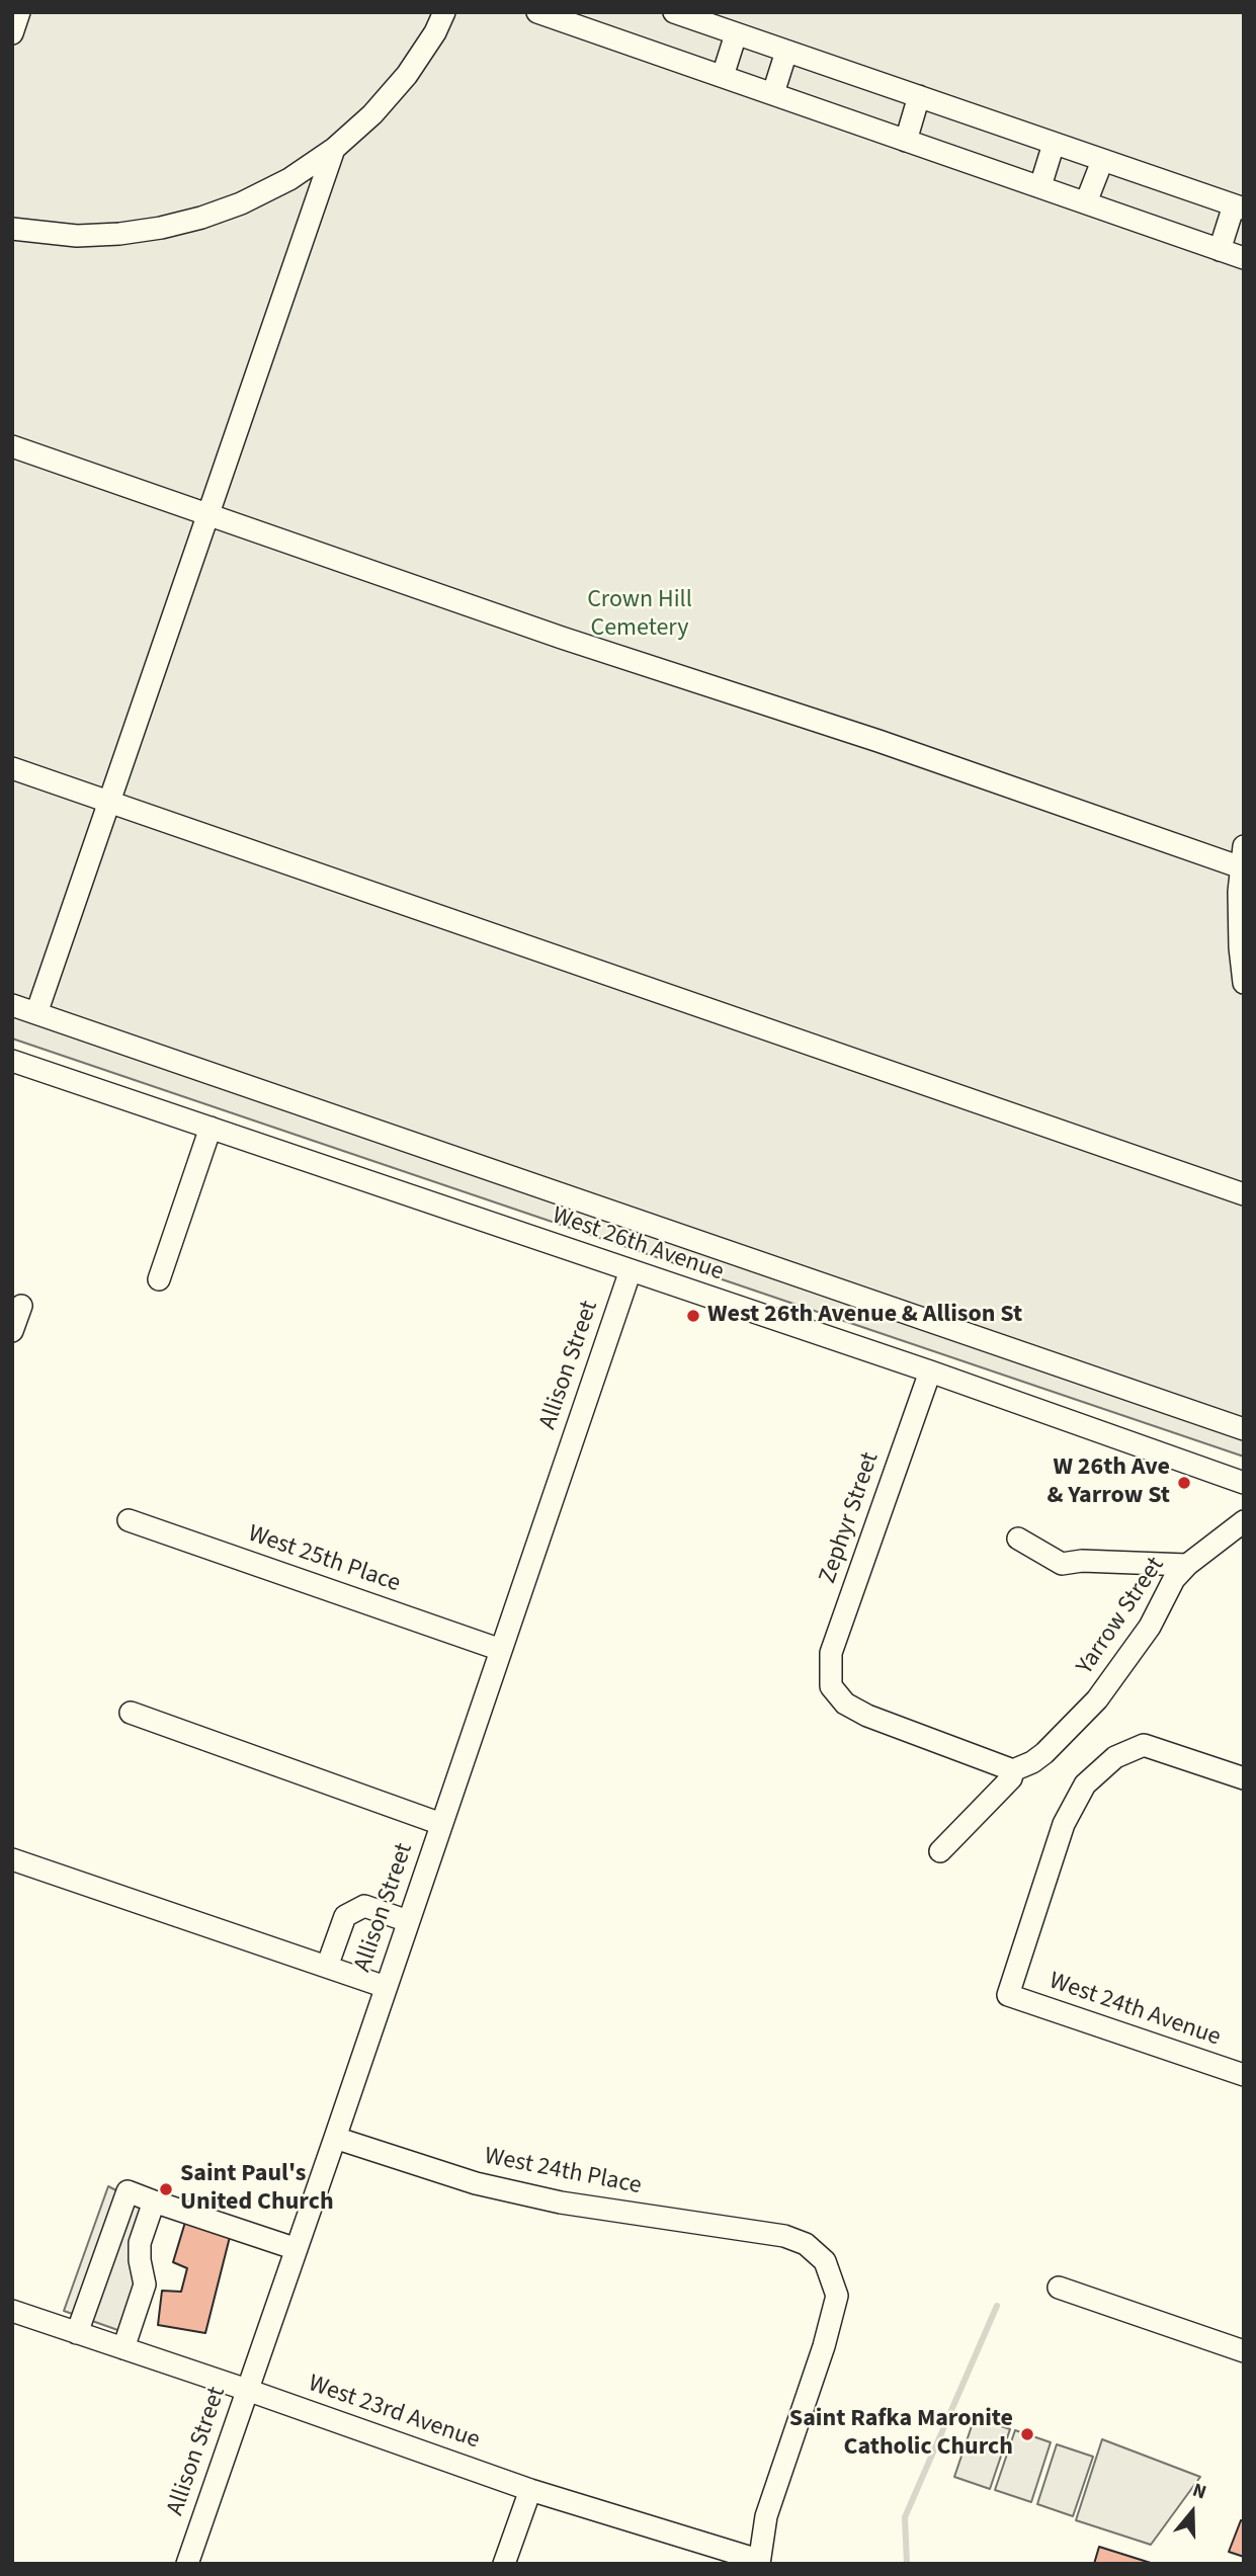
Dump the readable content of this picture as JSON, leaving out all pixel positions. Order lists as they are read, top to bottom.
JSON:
{
  "streets": {
    "street": [
      "West 26th Avenue",
      "Allison Street",
      "Zephyr Street",
      "West 25th Place",
      "Yarrow Street",
      "West 24th Avenue",
      "West 24th Place",
      "West 23rd Avenue"
    ]
  },
  "crossings": [
    ["West 26th Avenue", "Allison Street"],
    ["West 26th Avenue", "Zephyr Street"],
    ["Allison Street", "West 25th Place"],
    ["Allison Street", "West 24th Place"],
    ["Allison Street", "West 23rd Avenue"],
    ["Zephyr Street", "Yarrow Street"],
    ["West 24th Place", "West 23rd Avenue"]
  ],
  "parks": ["Crown Hill Cemetery"],
  "places": [
    "West 26th Avenue & Allison St",
    "W 26th Ave & Yarrow St",
    "Saint Paul's United Church",
    "Saint Rafka Maronite Catholic Church"
  ],
  "north": "top"
}
